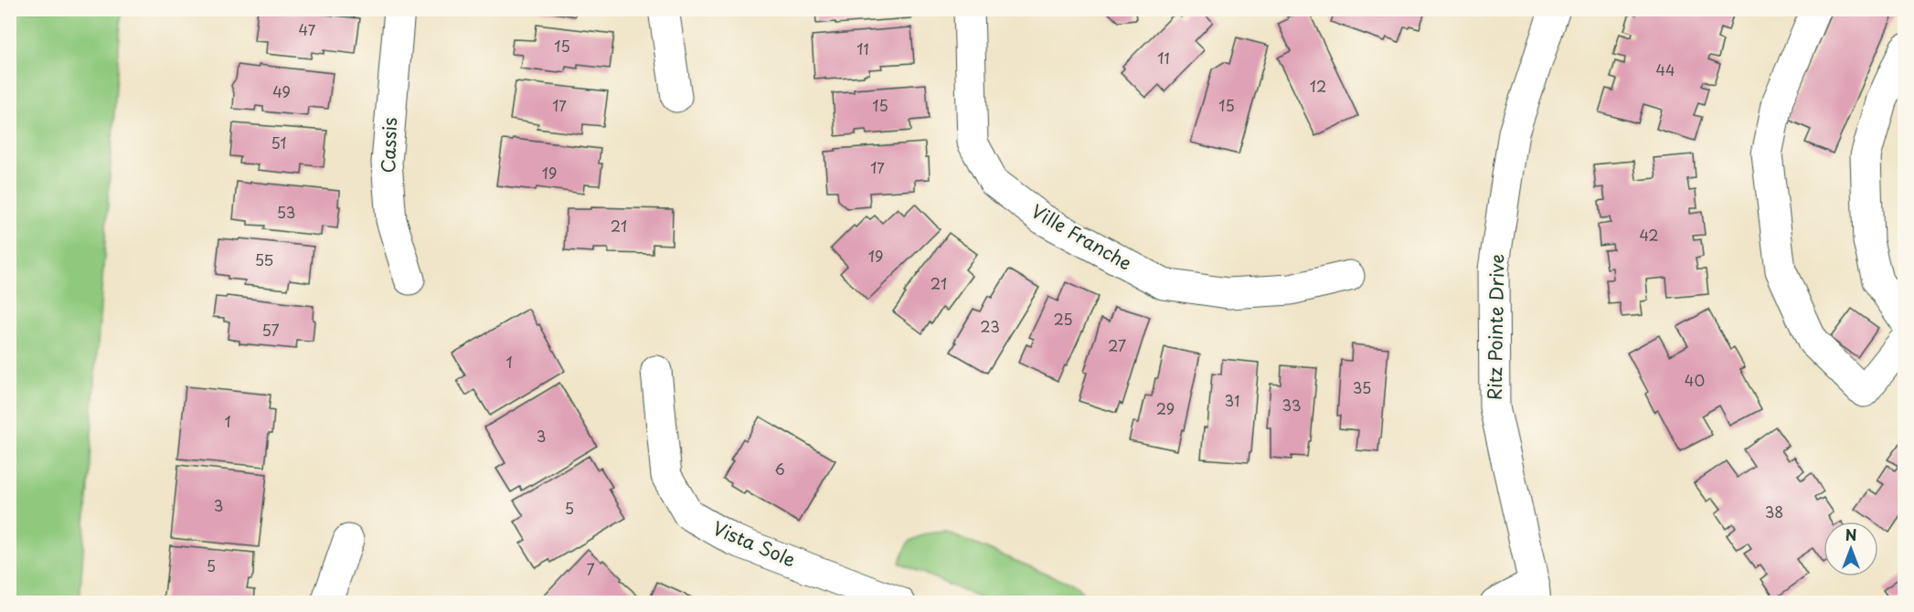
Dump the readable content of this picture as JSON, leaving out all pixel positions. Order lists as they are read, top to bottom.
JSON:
{
  "streets": {
    "street": [
      "Cassis",
      "Ville Franche",
      "Ritz Pointe Drive",
      "Vista Sole"
    ]
  },
  "house_numbers": [
    "47",
    "15",
    "11",
    "11",
    "44",
    "12",
    "49",
    "17",
    "15",
    "15",
    "51",
    "17",
    "19",
    "53",
    "21",
    "42",
    "19",
    "55",
    "21",
    "25",
    "23",
    "57",
    "27",
    "1",
    "40",
    "35",
    "31",
    "33",
    "29",
    "1",
    "3",
    "6",
    "3",
    "5",
    "38",
    "5",
    "7"
  ],
  "north": "top"
}
